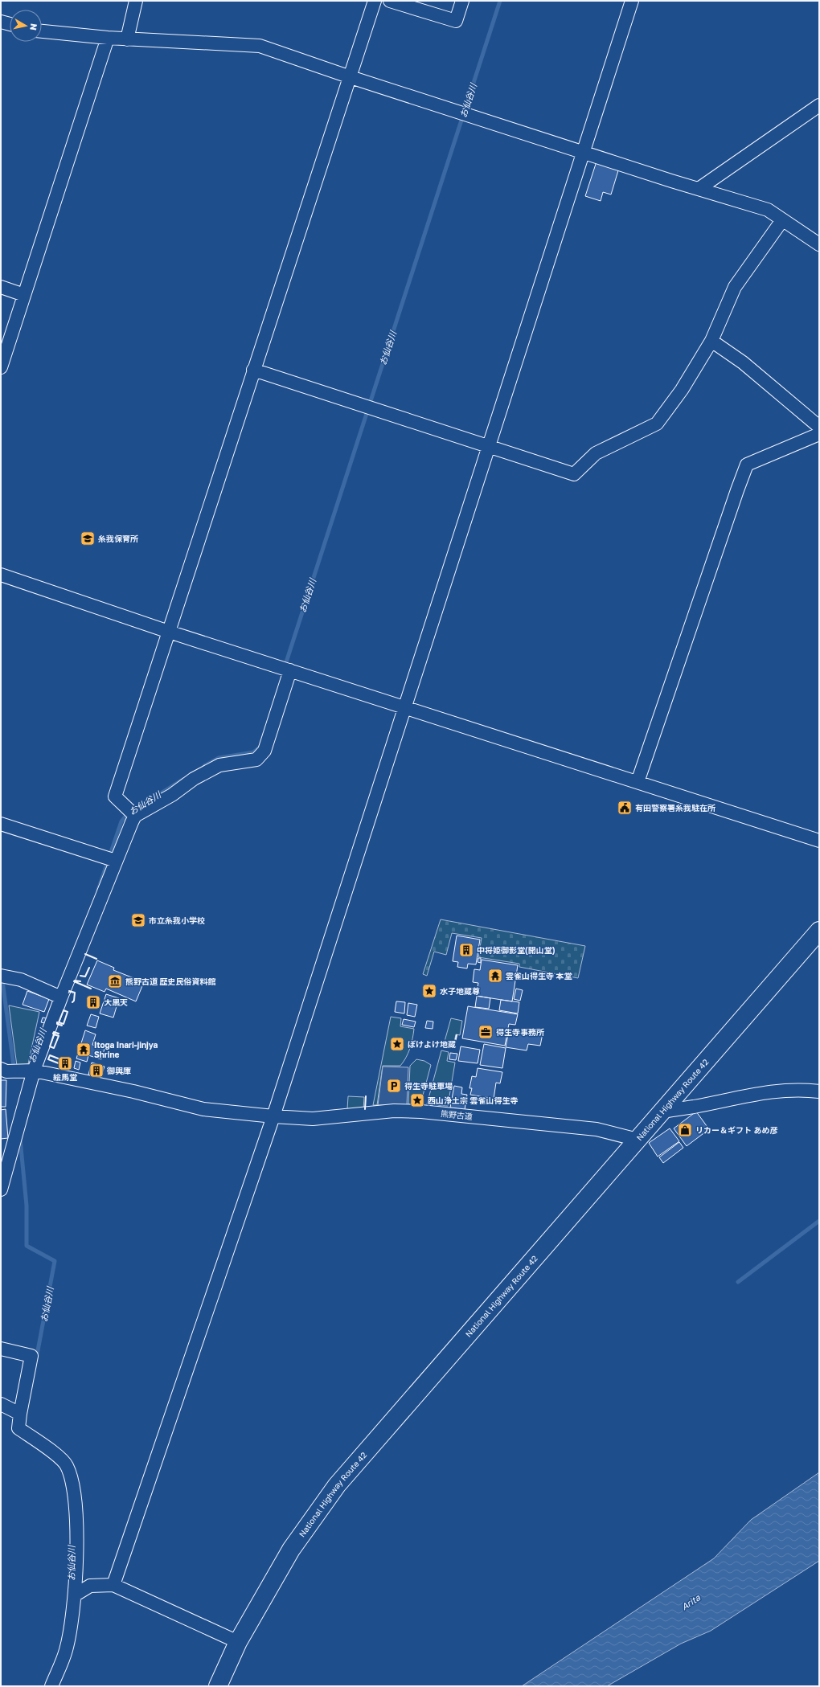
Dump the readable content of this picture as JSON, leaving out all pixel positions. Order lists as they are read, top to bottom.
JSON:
{
  "streets": {
    "highway": ["National Highway Route 42"],
    "street": ["熊野古道"]
  },
  "crossings": [
    ["National Highway Route 42", "熊野古道"]
  ],
  "water": ["お仙谷川", "Arita"],
  "places": {
    "school or university": ["糸我保育所", "市立糸我小学校"],
    "public building": ["有田警察署糸我駐在所"],
    "building": [
      "中将姫御影堂(開山堂)",
      "大黒天",
      "絵馬堂",
      "御輿庫"
    ],
    "temple": ["雲雀山得生寺 本堂", "Itoga Inari-jinjya Shrine"],
    "museum": ["熊野古道 歴史民俗資料館"],
    "place": ["水子地蔵尊", "ぼけよけ地蔵", "西山浄土宗 雲雀山得生寺"],
    "office": ["得生寺事務所"],
    "parking": ["得生寺駐車場"],
    "shop": ["リカー＆ギフト あめ彦"]
  },
  "north": "right"
}
